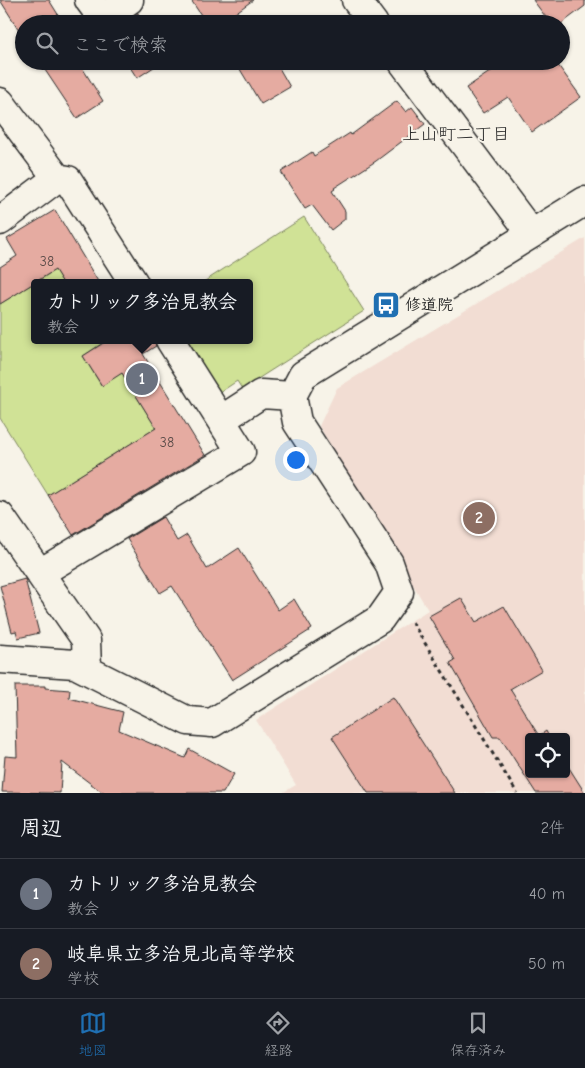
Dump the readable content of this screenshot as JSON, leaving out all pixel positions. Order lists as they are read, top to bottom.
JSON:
{
  "districts": ["上山町二丁目"],
  "places": {
    "bus stop": ["修道院"]
  },
  "house_numbers": ["38", "38"],
  "page": {
    "search": "ここで検索",
    "popup": ["カトリック多治見教会", "教会"],
    "pins": ["1", "2"],
    "heading": ["周辺", "2件"],
    "list": [
      {
        "mark": "1",
        "name": "カトリック多治見教会",
        "note": "教会",
        "value": "40 m"
      },
      {
        "mark": "2",
        "name": "岐阜県立多治見北高等学校",
        "note": "学校",
        "value": "50 m"
      }
    ],
    "nav": ["地図", "経路", "保存済み"]
  }
}
